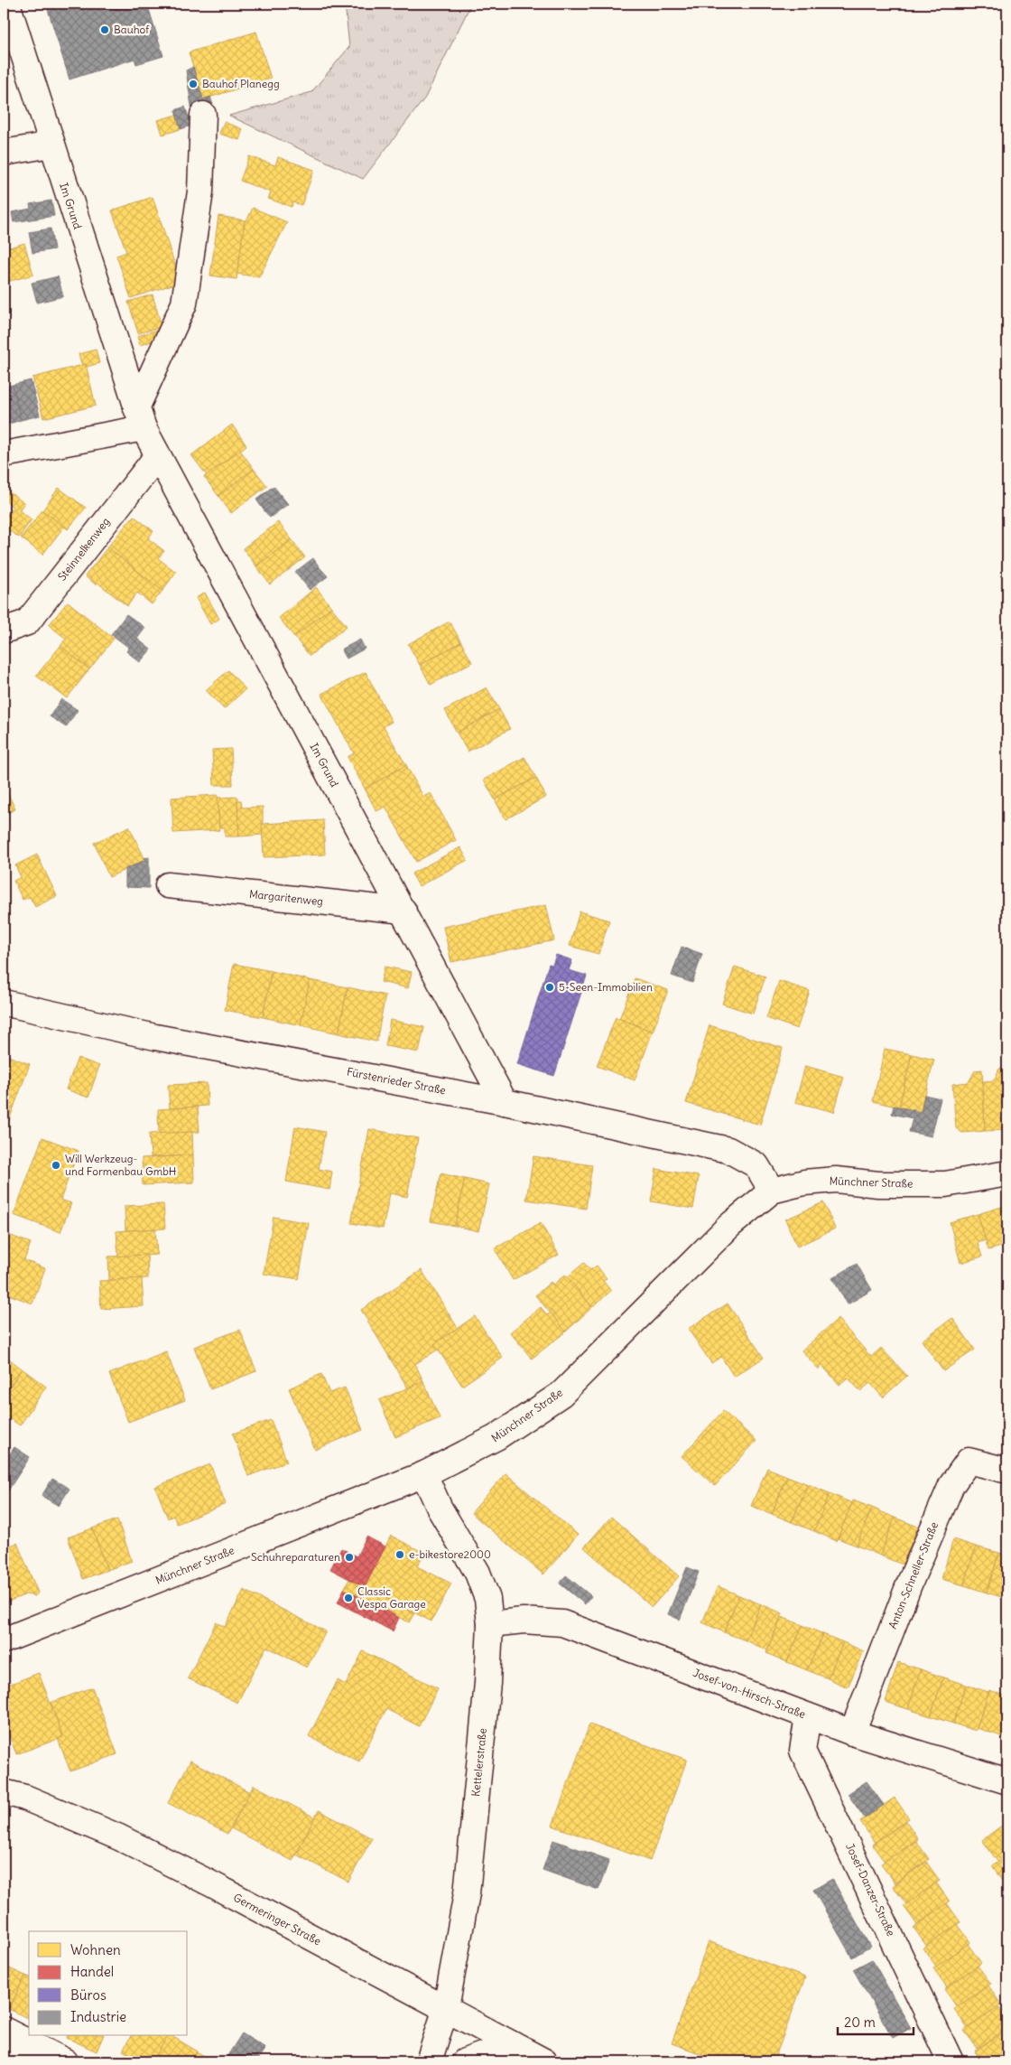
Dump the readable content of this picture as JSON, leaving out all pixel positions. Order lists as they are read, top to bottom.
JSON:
{
  "streets": {
    "street": [
      "Im Grund",
      "Steinnelkenweg",
      "Margaritenweg",
      "Fürstenrieder Straße",
      "Münchner Straße",
      "Anton-Schneller-Straße",
      "Josef-von-Hirsch-Straße",
      "Kettelerstraße",
      "Josef-Danzer-Straße",
      "Germeringer Straße"
    ]
  },
  "crossings": [
    ["Im Grund", "Steinnelkenweg"],
    ["Im Grund", "Margaritenweg"],
    ["Im Grund", "Fürstenrieder Straße"],
    ["Fürstenrieder Straße", "Münchner Straße"],
    ["Münchner Straße", "Kettelerstraße"],
    ["Anton-Schneller-Straße", "Josef-von-Hirsch-Straße"],
    ["Josef-von-Hirsch-Straße", "Kettelerstraße"],
    ["Josef-von-Hirsch-Straße", "Josef-Danzer-Straße"],
    ["Kettelerstraße", "Germeringer Straße"]
  ],
  "places": [
    "Bauhof",
    "Bauhof Planegg",
    "5-Seen-Immobilien",
    "Will Werkzeug- und Formenbau GmbH",
    "e-bikestore2000",
    "Schuhreparaturen",
    "Classic Vespa Garage"
  ],
  "legend": [
    "Wohnen",
    "Handel",
    "Büros",
    "Industrie"
  ],
  "scale_bar": "20 m"
}
